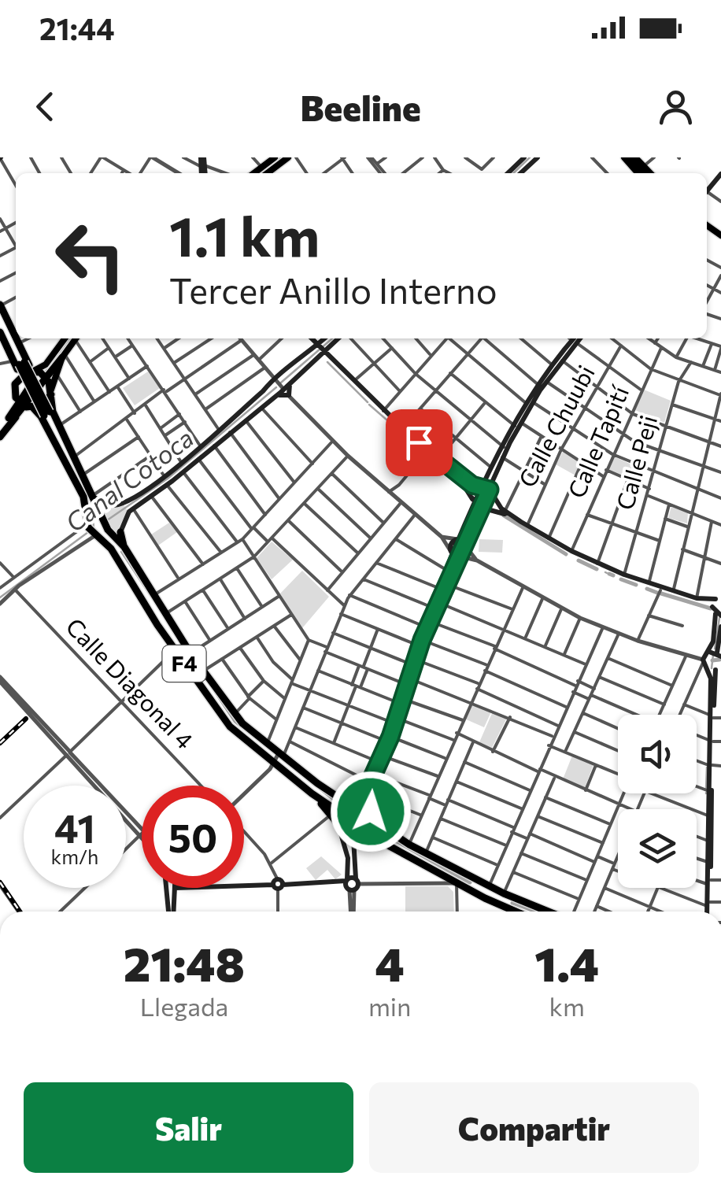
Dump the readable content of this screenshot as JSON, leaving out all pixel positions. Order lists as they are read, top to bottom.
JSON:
{
  "streets": {
    "highway": ["F4"],
    "street": [
      "Calle Chuubi",
      "Calle Tapití",
      "Calle Peji",
      "Calle Diagonal 4"
    ]
  },
  "water": ["Canal Cotoca"],
  "page": {
    "status": "21:44",
    "header": "Beeline",
    "turn": ["1.1 km", "Tercer Anillo Interno"],
    "speed": "41 km/h",
    "limit": "50",
    "eta": [
      "21:48",
      "Llegada",
      "4",
      "min",
      "1.4",
      "km"
    ],
    "buttons": ["Salir", "Compartir"]
  }
}
